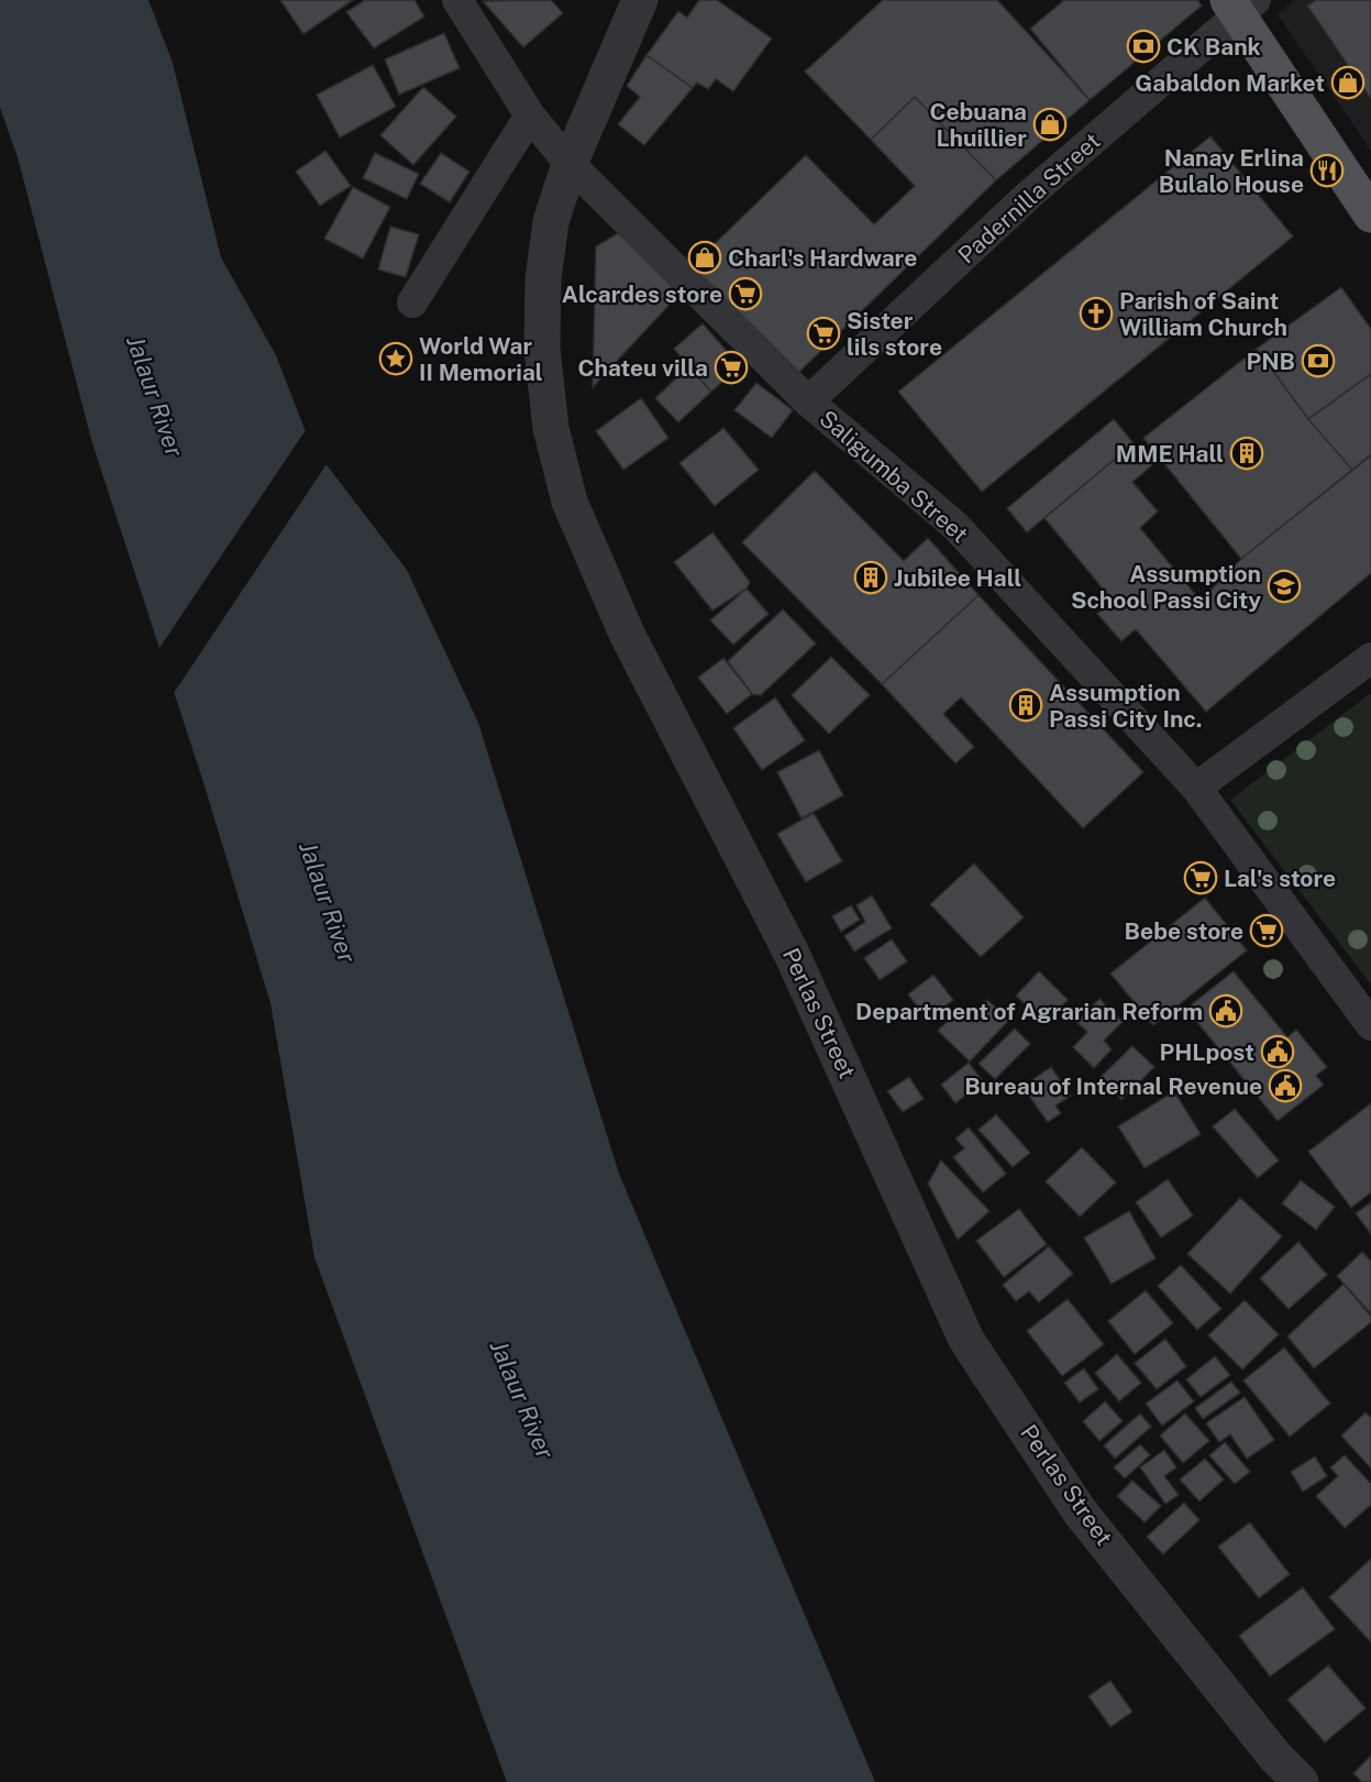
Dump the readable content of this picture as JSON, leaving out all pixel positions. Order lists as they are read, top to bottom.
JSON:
{
  "streets": {
    "street": ["Padernilla Street", "Saligumba Street", "Perlas Street"]
  },
  "crossings": [
    ["Padernilla Street", "Saligumba Street"],
    ["Saligumba Street", "Perlas Street"]
  ],
  "water": ["Jalaur River"],
  "places": {
    "bank": ["CK Bank", "PNB"],
    "shop": ["Gabaldon Market", "Cebuana Lhuillier", "Charl's Hardware"],
    "restaurant": ["Nanay Erlina Bulalo House"],
    "supermarket": [
      "Alcardes store",
      "Sister lils store",
      "Chateu villa",
      "Lal's store",
      "Bebe store"
    ],
    "church": ["Parish of Saint William Church"],
    "place": ["World War II Memorial"],
    "building": ["MME Hall", "Jubilee Hall", "Assumption Passi City Inc."],
    "school or university": ["Assumption School Passi City"],
    "public building": ["Department of Agrarian Reform", "PHLpost", "Bureau of Internal Revenue"]
  }
}
